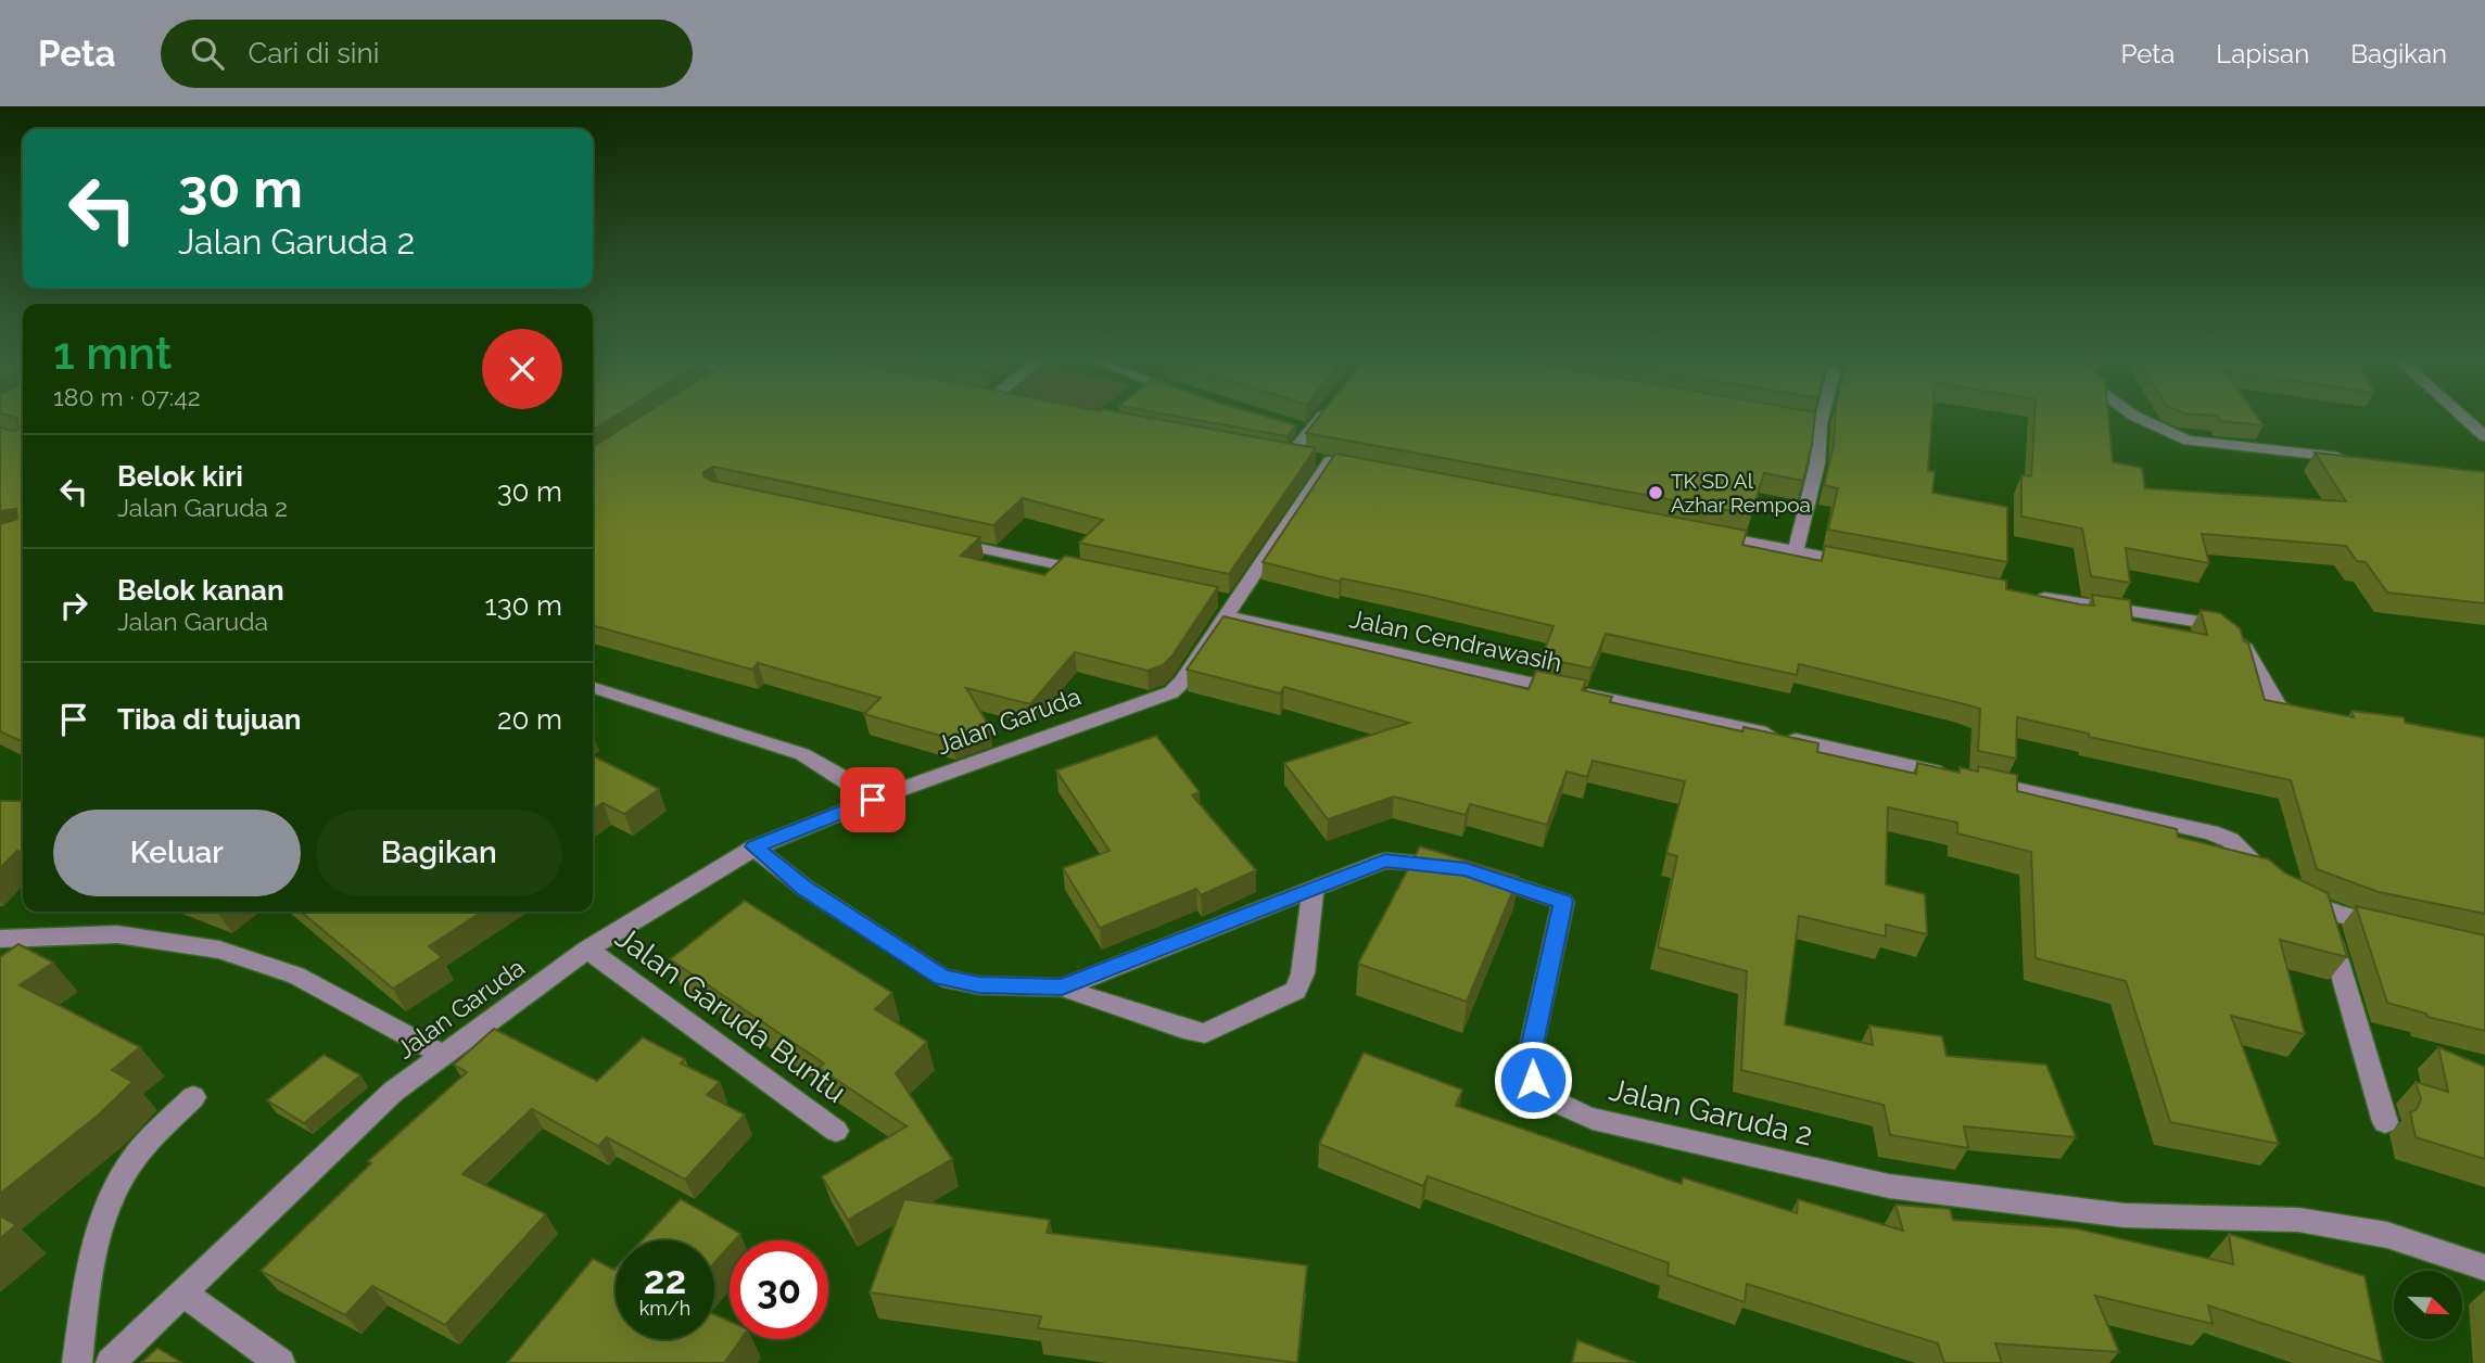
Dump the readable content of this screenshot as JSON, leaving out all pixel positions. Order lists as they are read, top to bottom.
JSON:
{
  "streets": {
    "street": [
      "Jalan Cendrawasih",
      "Jalan Garuda",
      "Jalan Garuda Buntu",
      "Jalan Garuda 2"
    ]
  },
  "crossings": [
    ["Jalan Cendrawasih", "Jalan Garuda"],
    ["Jalan Garuda", "Jalan Garuda Buntu"],
    ["Jalan Garuda", "Jalan Garuda 2"]
  ],
  "places": ["TK SD Al Azhar Rempoa"],
  "north": "bottom right",
  "page": {
    "header": "Peta",
    "search": "Cari di sini",
    "nav": ["Peta", "Lapisan", "Bagikan"],
    "turn": ["30 m", "Jalan Garuda 2"],
    "heading": ["1 mnt", "180 m · 07:42"],
    "list": [
      {
        "name": "Belok kiri",
        "note": "Jalan Garuda 2",
        "value": "30 m"
      },
      {
        "name": "Belok kanan",
        "note": "Jalan Garuda",
        "value": "130 m"
      },
      {
        "name": "Tiba di tujuan",
        "value": "20 m"
      }
    ],
    "buttons": ["Keluar", "Bagikan"],
    "speed": "22 km/h",
    "limit": "30"
  }
}
